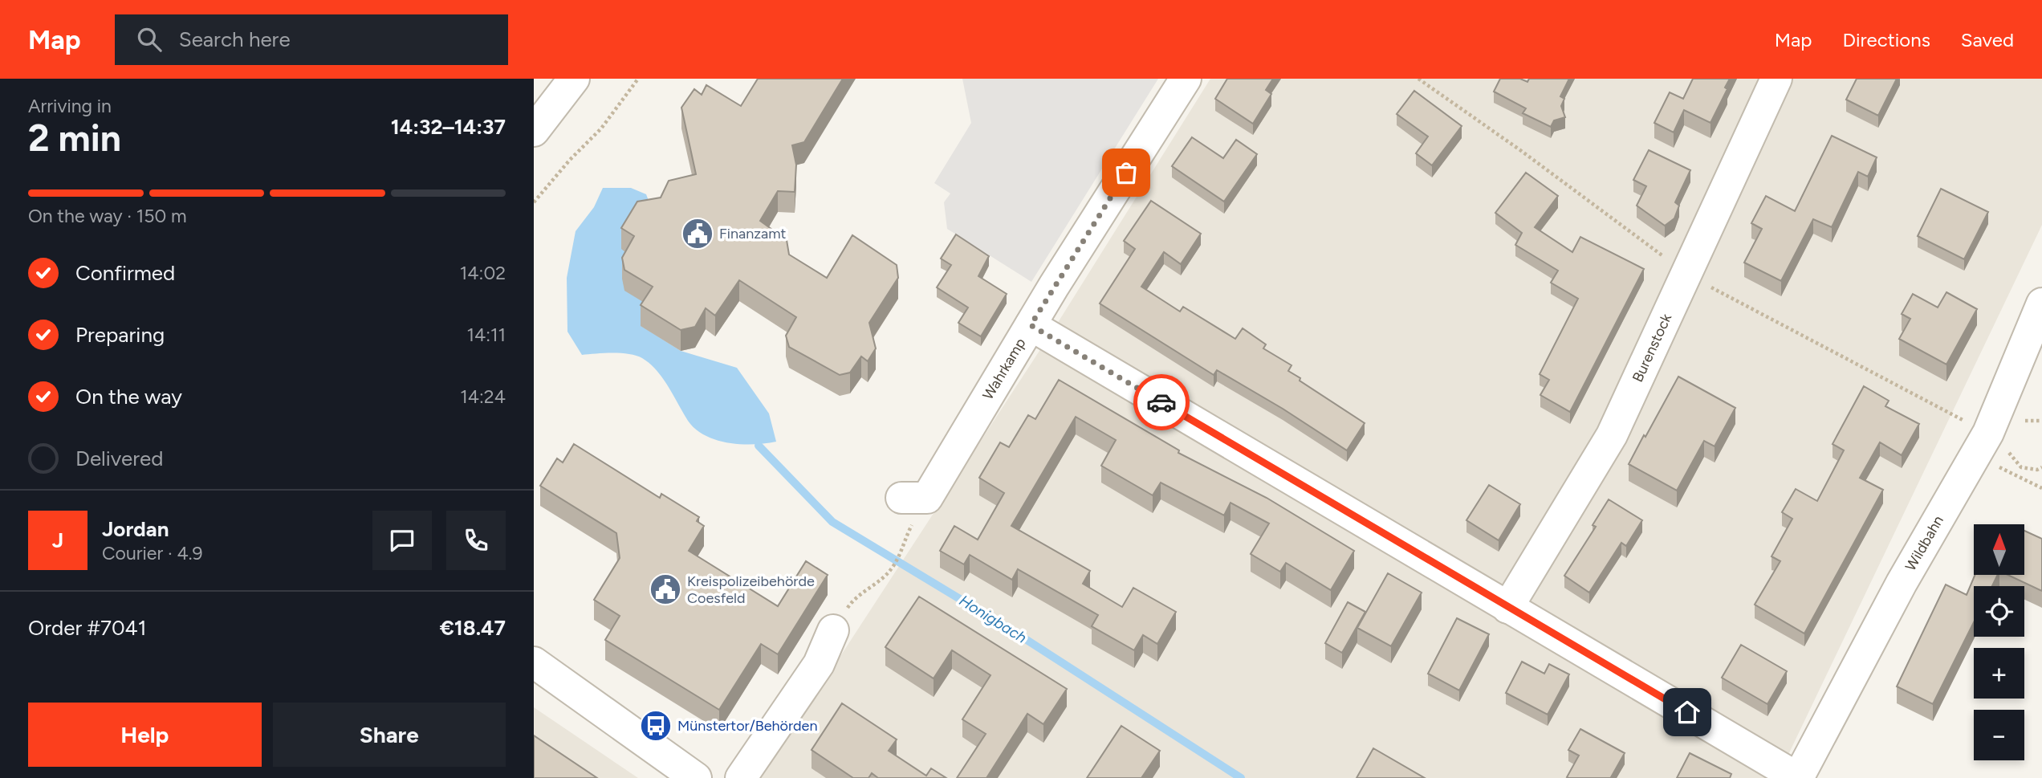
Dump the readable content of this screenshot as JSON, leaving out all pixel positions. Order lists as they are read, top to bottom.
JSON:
{
  "streets": {
    "street": ["Burenstock", "Wahrkamp", "Wildbahn"]
  },
  "water": ["Honigbach"],
  "places": {
    "public building": ["Finanzamt", "Kreispolizeibehörde Coesfeld"],
    "bus stop": ["Münstertor/Behörden"]
  },
  "north": "top",
  "page": {
    "header": "Map",
    "search": "Search here",
    "nav": ["Map", "Directions", "Saved"],
    "heading": ["2 min", "Arriving in", "14:32–14:37"],
    "panel": [
      "Jordan",
      "Courier · 4.9",
      "Order #7041",
      "€18.47"
    ],
    "bar": "On the way · 150 m",
    "list": [
      ["Confirmed", "14:02"],
      ["Preparing", "14:11"],
      ["On the way", "14:24"],
      "Delivered"
    ],
    "round": "J",
    "map_buttons": ["+", "−"],
    "buttons": ["Help", "Share"]
  }
}
